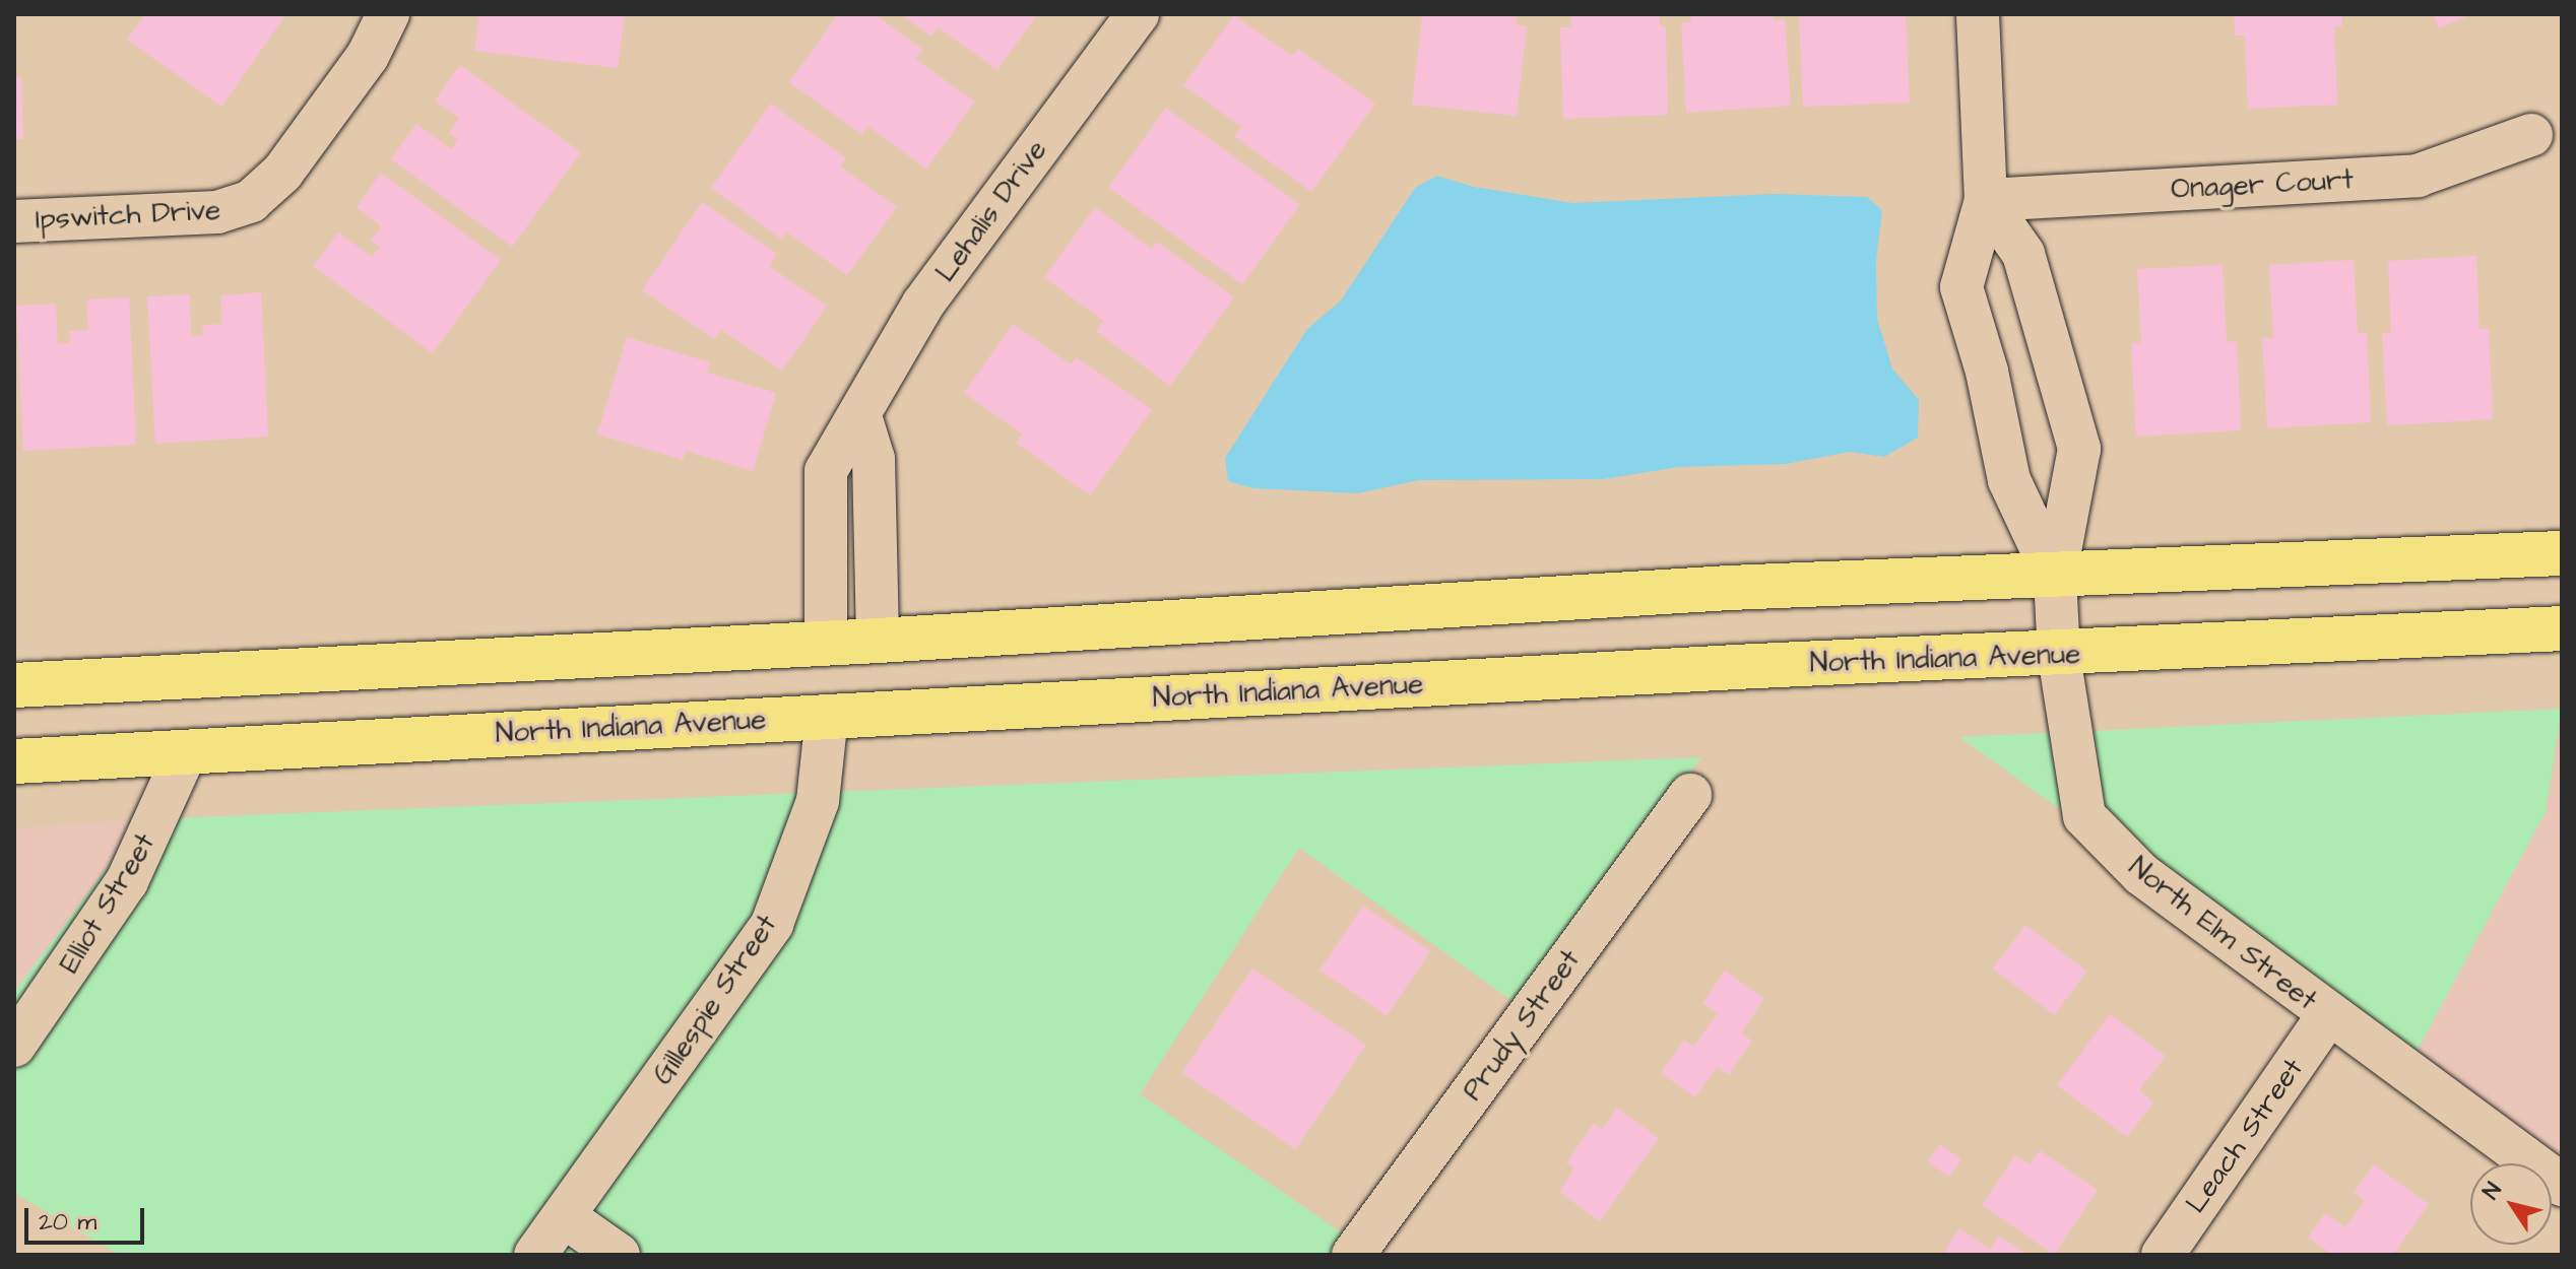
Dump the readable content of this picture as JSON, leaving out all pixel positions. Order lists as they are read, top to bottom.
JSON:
{
  "streets": {
    "main road": ["North Indiana Avenue"],
    "street": [
      "Onager Court",
      "Lehalis Drive",
      "Ipswitch Drive",
      "Elliot Street",
      "North Elm Street",
      "Gillespie Street",
      "Prudy Street",
      "Leach Street"
    ]
  },
  "crossings": [
    ["North Indiana Avenue", "Elliot Street"],
    ["North Indiana Avenue", "North Elm Street"],
    ["North Indiana Avenue", "Gillespie Street"],
    ["North Elm Street", "Leach Street"]
  ],
  "scale_bar": "20 m",
  "north": "top left"
}
